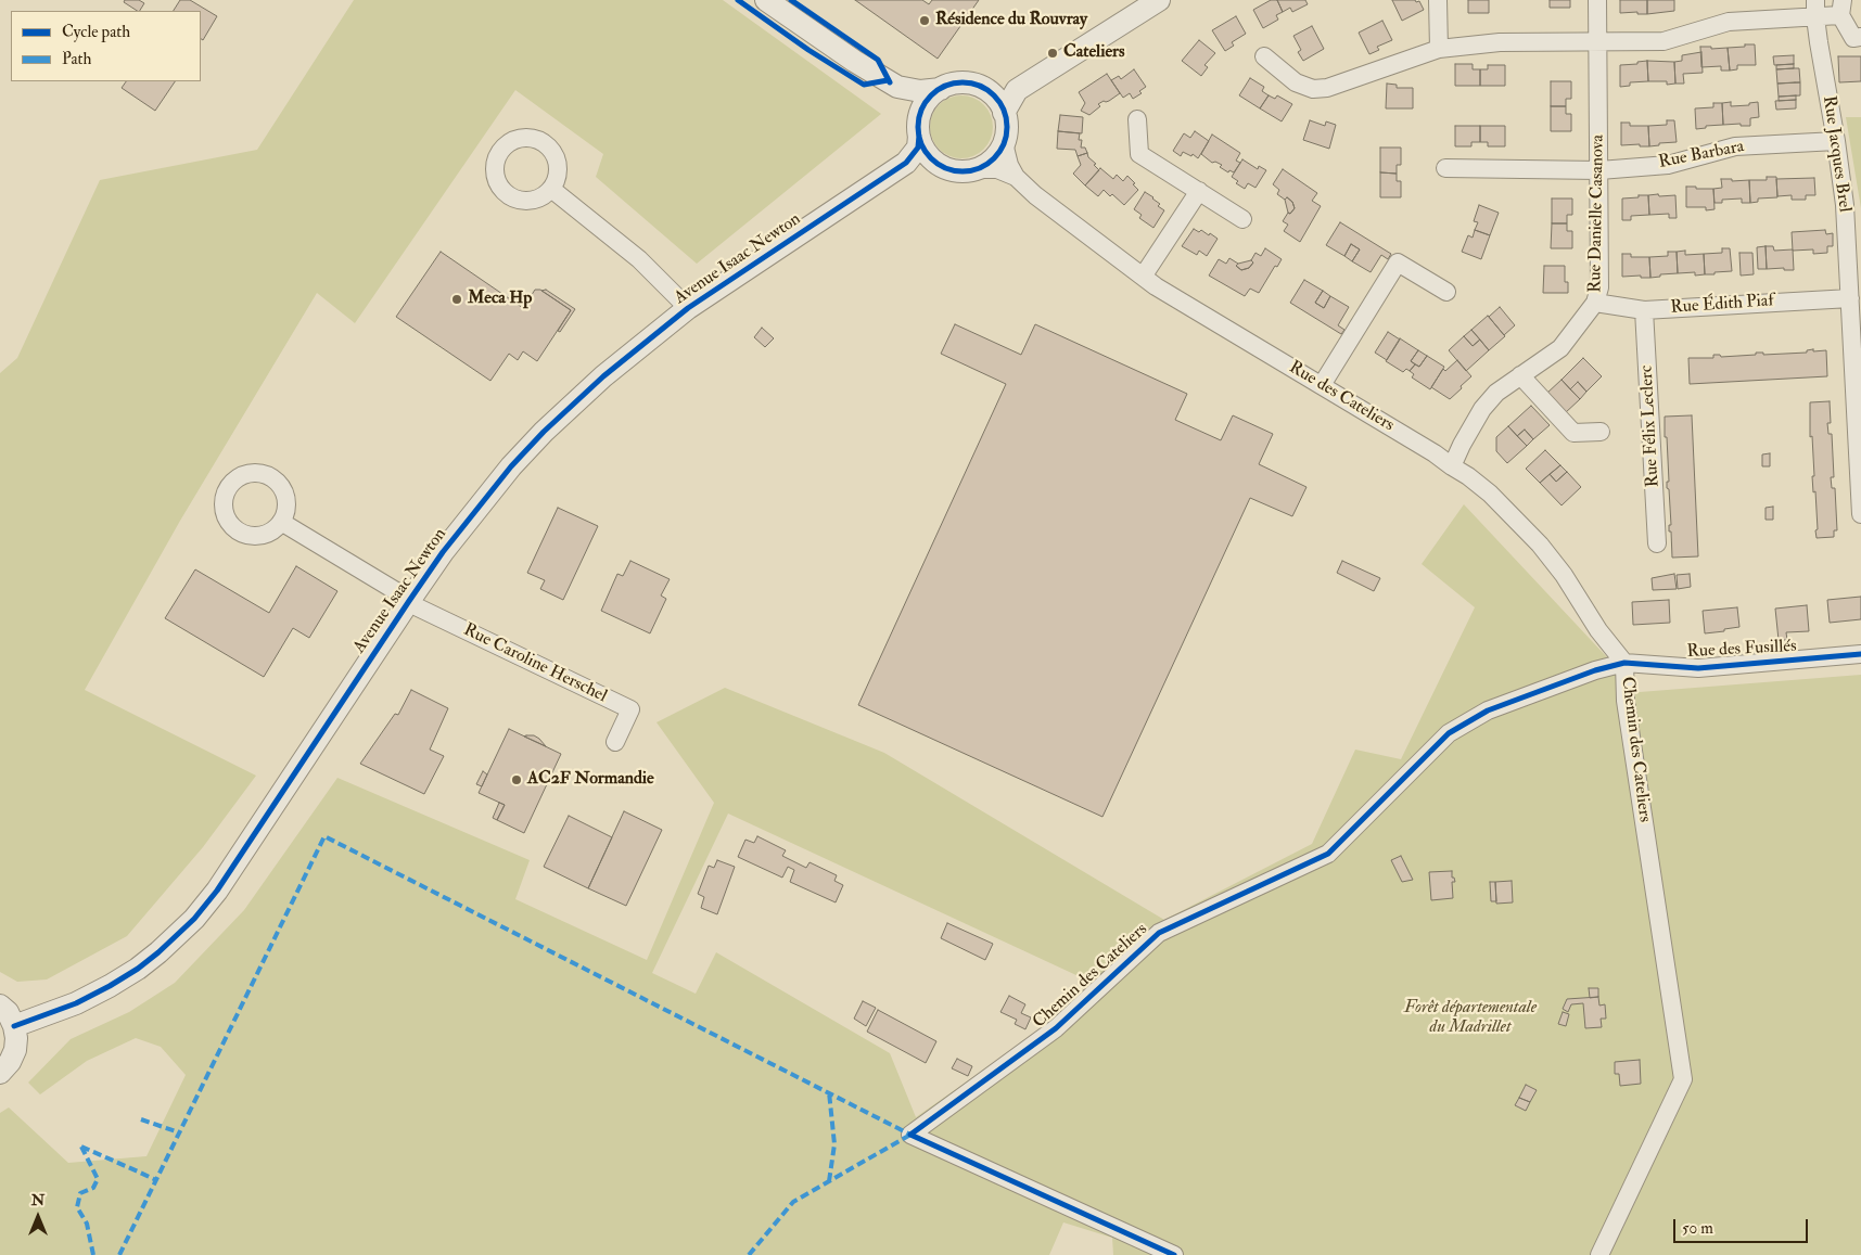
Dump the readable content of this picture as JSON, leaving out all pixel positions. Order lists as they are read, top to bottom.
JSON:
{
  "streets": {
    "street": [
      "Rue Jacques Brel",
      "Rue Barbara",
      "Rue Danielle Casanova",
      "Avenue Isaac Newton",
      "Rue Édith Piaf",
      "Rue des Cateliers",
      "Rue Félix Leclerc",
      "Rue des Fusillés",
      "Rue Caroline Herschel",
      "Chemin des Cateliers"
    ]
  },
  "crossings": [
    ["Rue Jacques Brel", "Rue Barbara"],
    ["Rue Jacques Brel", "Rue Édith Piaf"],
    ["Rue Barbara", "Rue Danielle Casanova"],
    ["Rue Danielle Casanova", "Rue Édith Piaf"],
    ["Rue Danielle Casanova", "Rue des Cateliers"],
    ["Avenue Isaac Newton", "Rue des Cateliers"],
    ["Avenue Isaac Newton", "Rue Caroline Herschel"],
    ["Rue Édith Piaf", "Rue Félix Leclerc"],
    ["Rue des Cateliers", "Rue des Fusillés"],
    ["Rue des Cateliers", "Chemin des Cateliers"],
    ["Rue des Fusillés", "Chemin des Cateliers"]
  ],
  "parks": ["Forêt départementale du Madrillet"],
  "places": [
    "Résidence du Rouvray",
    "Cateliers",
    "Meca Hp",
    "AC2F Normandie"
  ],
  "legend": ["Cycle path", "Path"],
  "scale_bar": "50 m",
  "north": "top"
}
